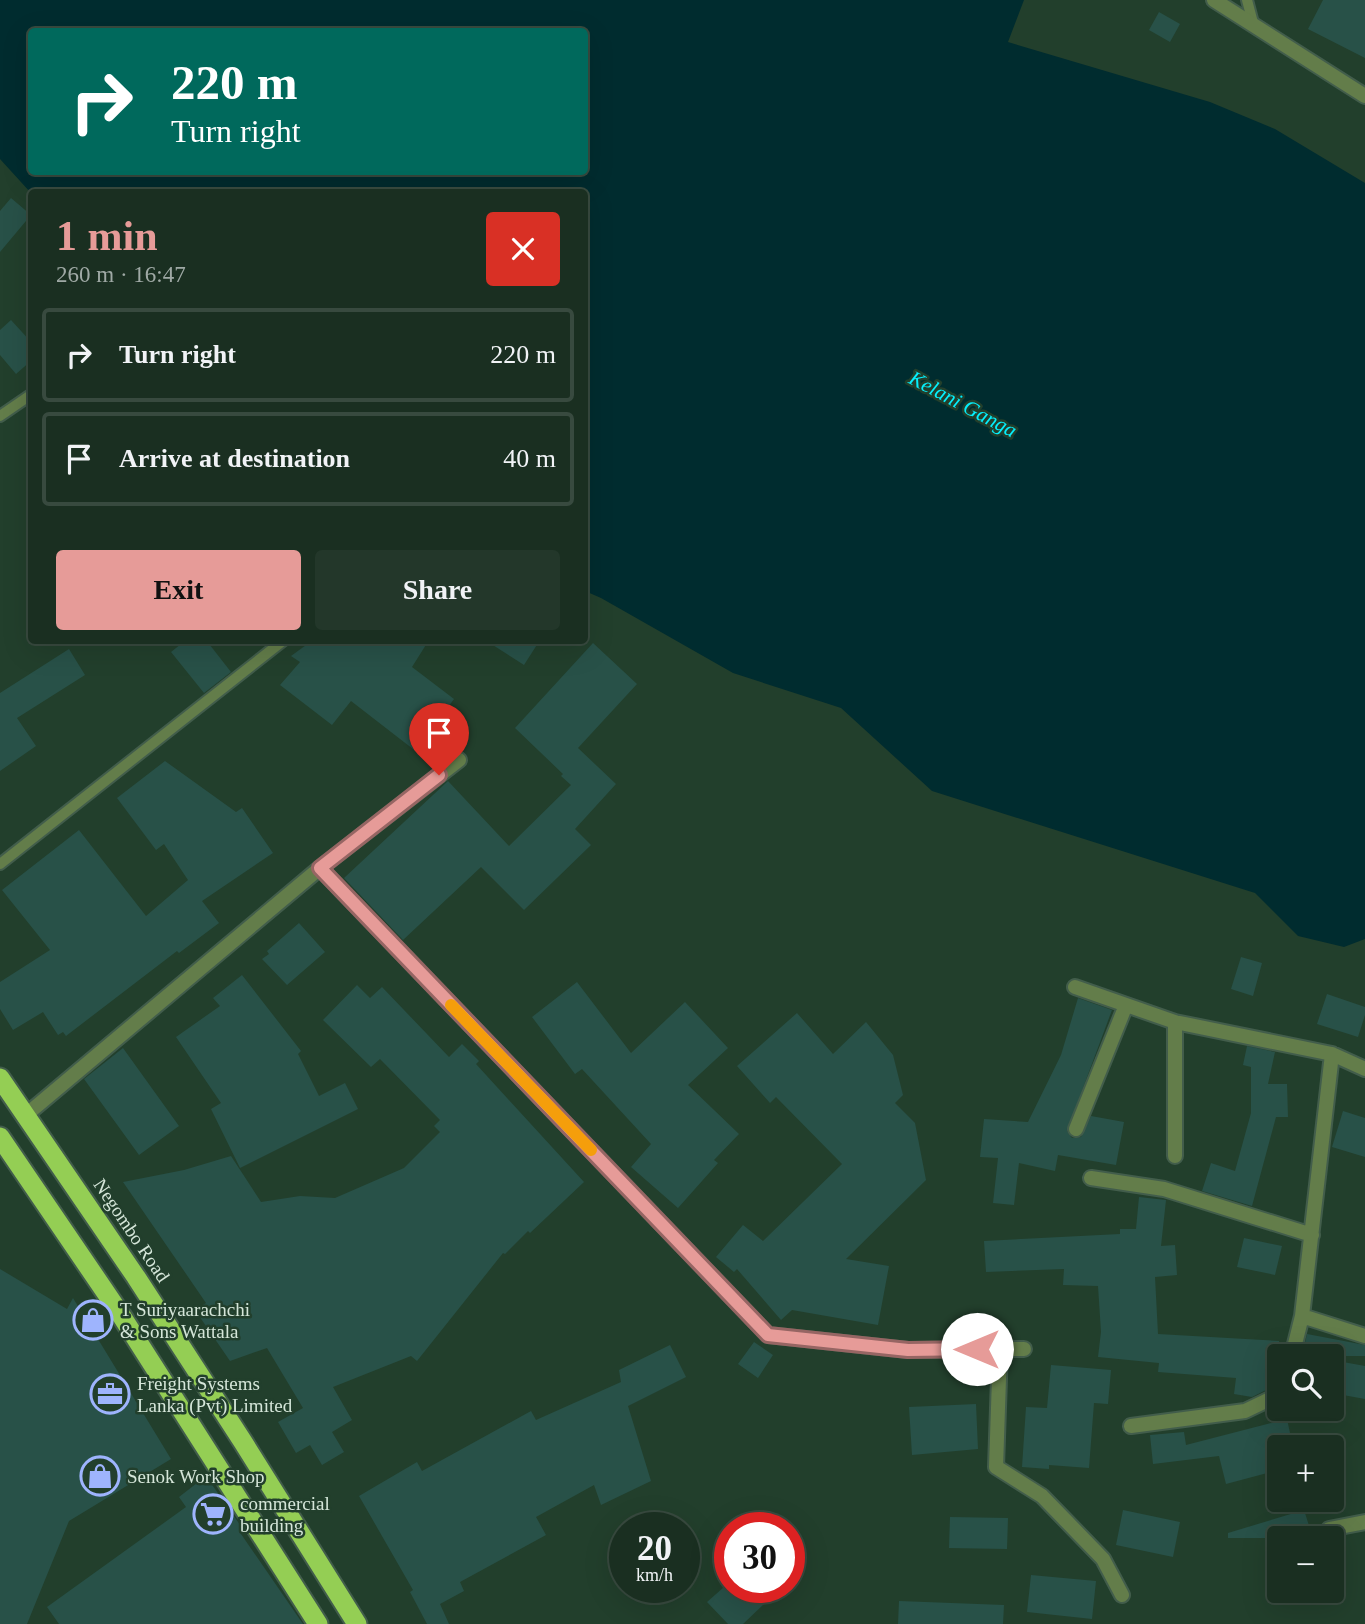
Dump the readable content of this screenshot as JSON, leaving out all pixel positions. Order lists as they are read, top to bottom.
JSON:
{
  "streets": {
    "highway": ["Negombo Road"]
  },
  "water": ["Kelani Ganga"],
  "places": {
    "shop": ["T Suriyaarachchi & Sons Wattala", "Senok Work Shop"],
    "office": ["Freight Systems Lanka (Pvt) Limited"],
    "supermarket": ["commercial building"]
  },
  "page": {
    "turn": ["220 m", "Turn right"],
    "heading": ["1 min", "260 m · 16:47"],
    "list": [
      {
        "name": "Turn right",
        "value": "220 m"
      },
      {
        "name": "Arrive at destination",
        "value": "40 m"
      }
    ],
    "buttons": ["Exit", "Share"],
    "map_buttons": ["+", "−"],
    "speed": "20 km/h",
    "limit": "30"
  }
}
